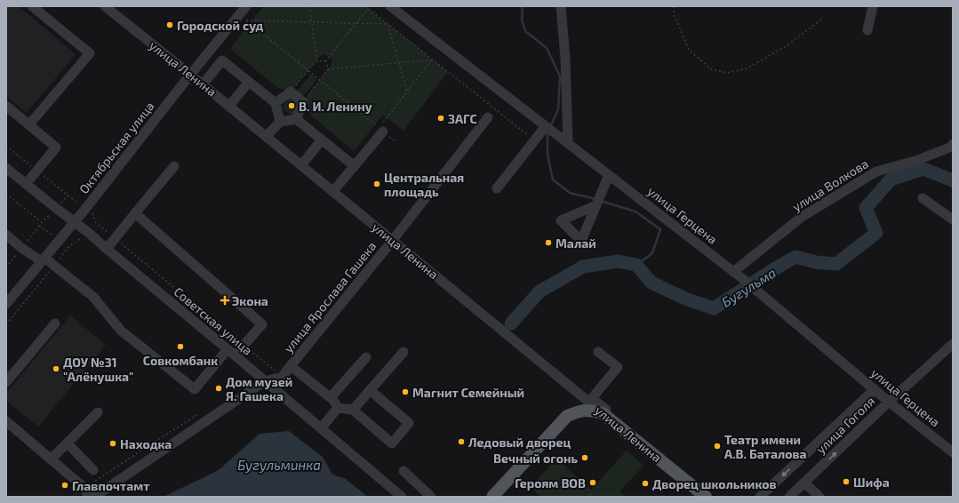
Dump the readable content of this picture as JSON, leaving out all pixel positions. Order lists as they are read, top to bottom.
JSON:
{
  "streets": {
    "main road": ["улица Ленина"],
    "street": [
      "Октябрьская улица",
      "улица Волкова",
      "улица Герцена",
      "улица Ярослава Гашека",
      "Советская улица",
      "улица Гоголя"
    ]
  },
  "crossings": [
    ["улица Ленина", "Октябрьская улица"],
    ["улица Ленина", "улица Ярослава Гашека"],
    ["Октябрьская улица", "Советская улица"],
    ["улица Волкова", "улица Герцена"],
    ["улица Герцена", "улица Гоголя"]
  ],
  "water": ["Бугульма", "Бугульминка"],
  "places": {
    "other": [
      "Городской суд",
      "В. И. Ленину",
      "ЗАГС",
      "Центральная площадь",
      "Малай",
      "Совкомбанк",
      "ДОУ №31 \"Алёнушка\"",
      "Дом музей Я. Гашека",
      "Магнит Семейный",
      "Ледовый дворец",
      "Находка",
      "Театр имени А.В. Баталова",
      "Вечный огонь",
      "Шифа",
      "Героям ВОВ",
      "Дворец школьников",
      "Главпочтамт"
    ],
    "health": ["Экона"]
  }
}
